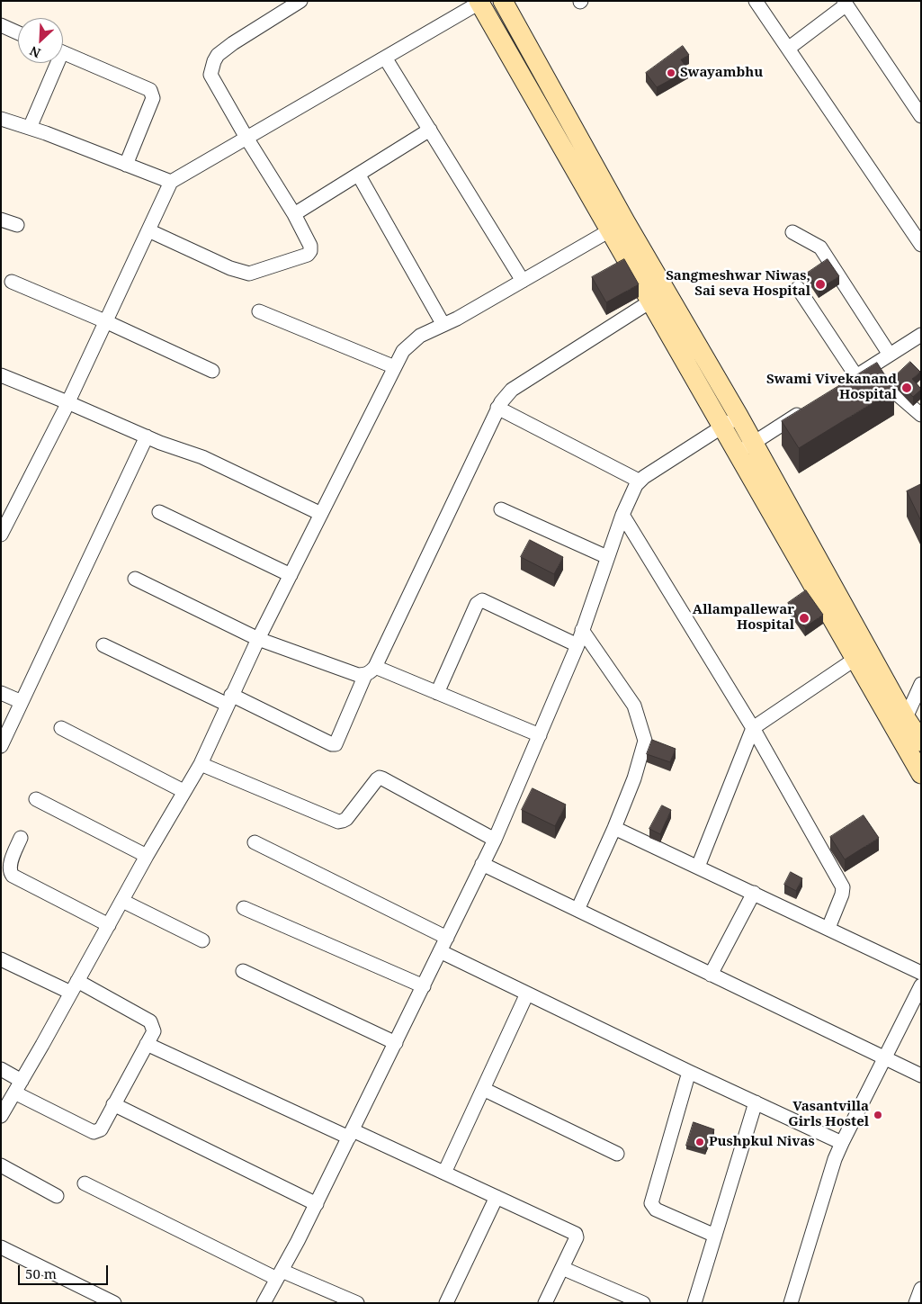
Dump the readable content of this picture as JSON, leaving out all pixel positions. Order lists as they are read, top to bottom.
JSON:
{
  "places": [
    "Swayambhu",
    "Sangmeshwar Niwas, Sai seva Hospital",
    "Swami Vivekanand Hospital",
    "Allampallewar Hospital",
    "Vasantvilla Girls Hostel",
    "Pushpkul Nivas"
  ],
  "scale_bar": "50 m",
  "north": "bottom left"
}
